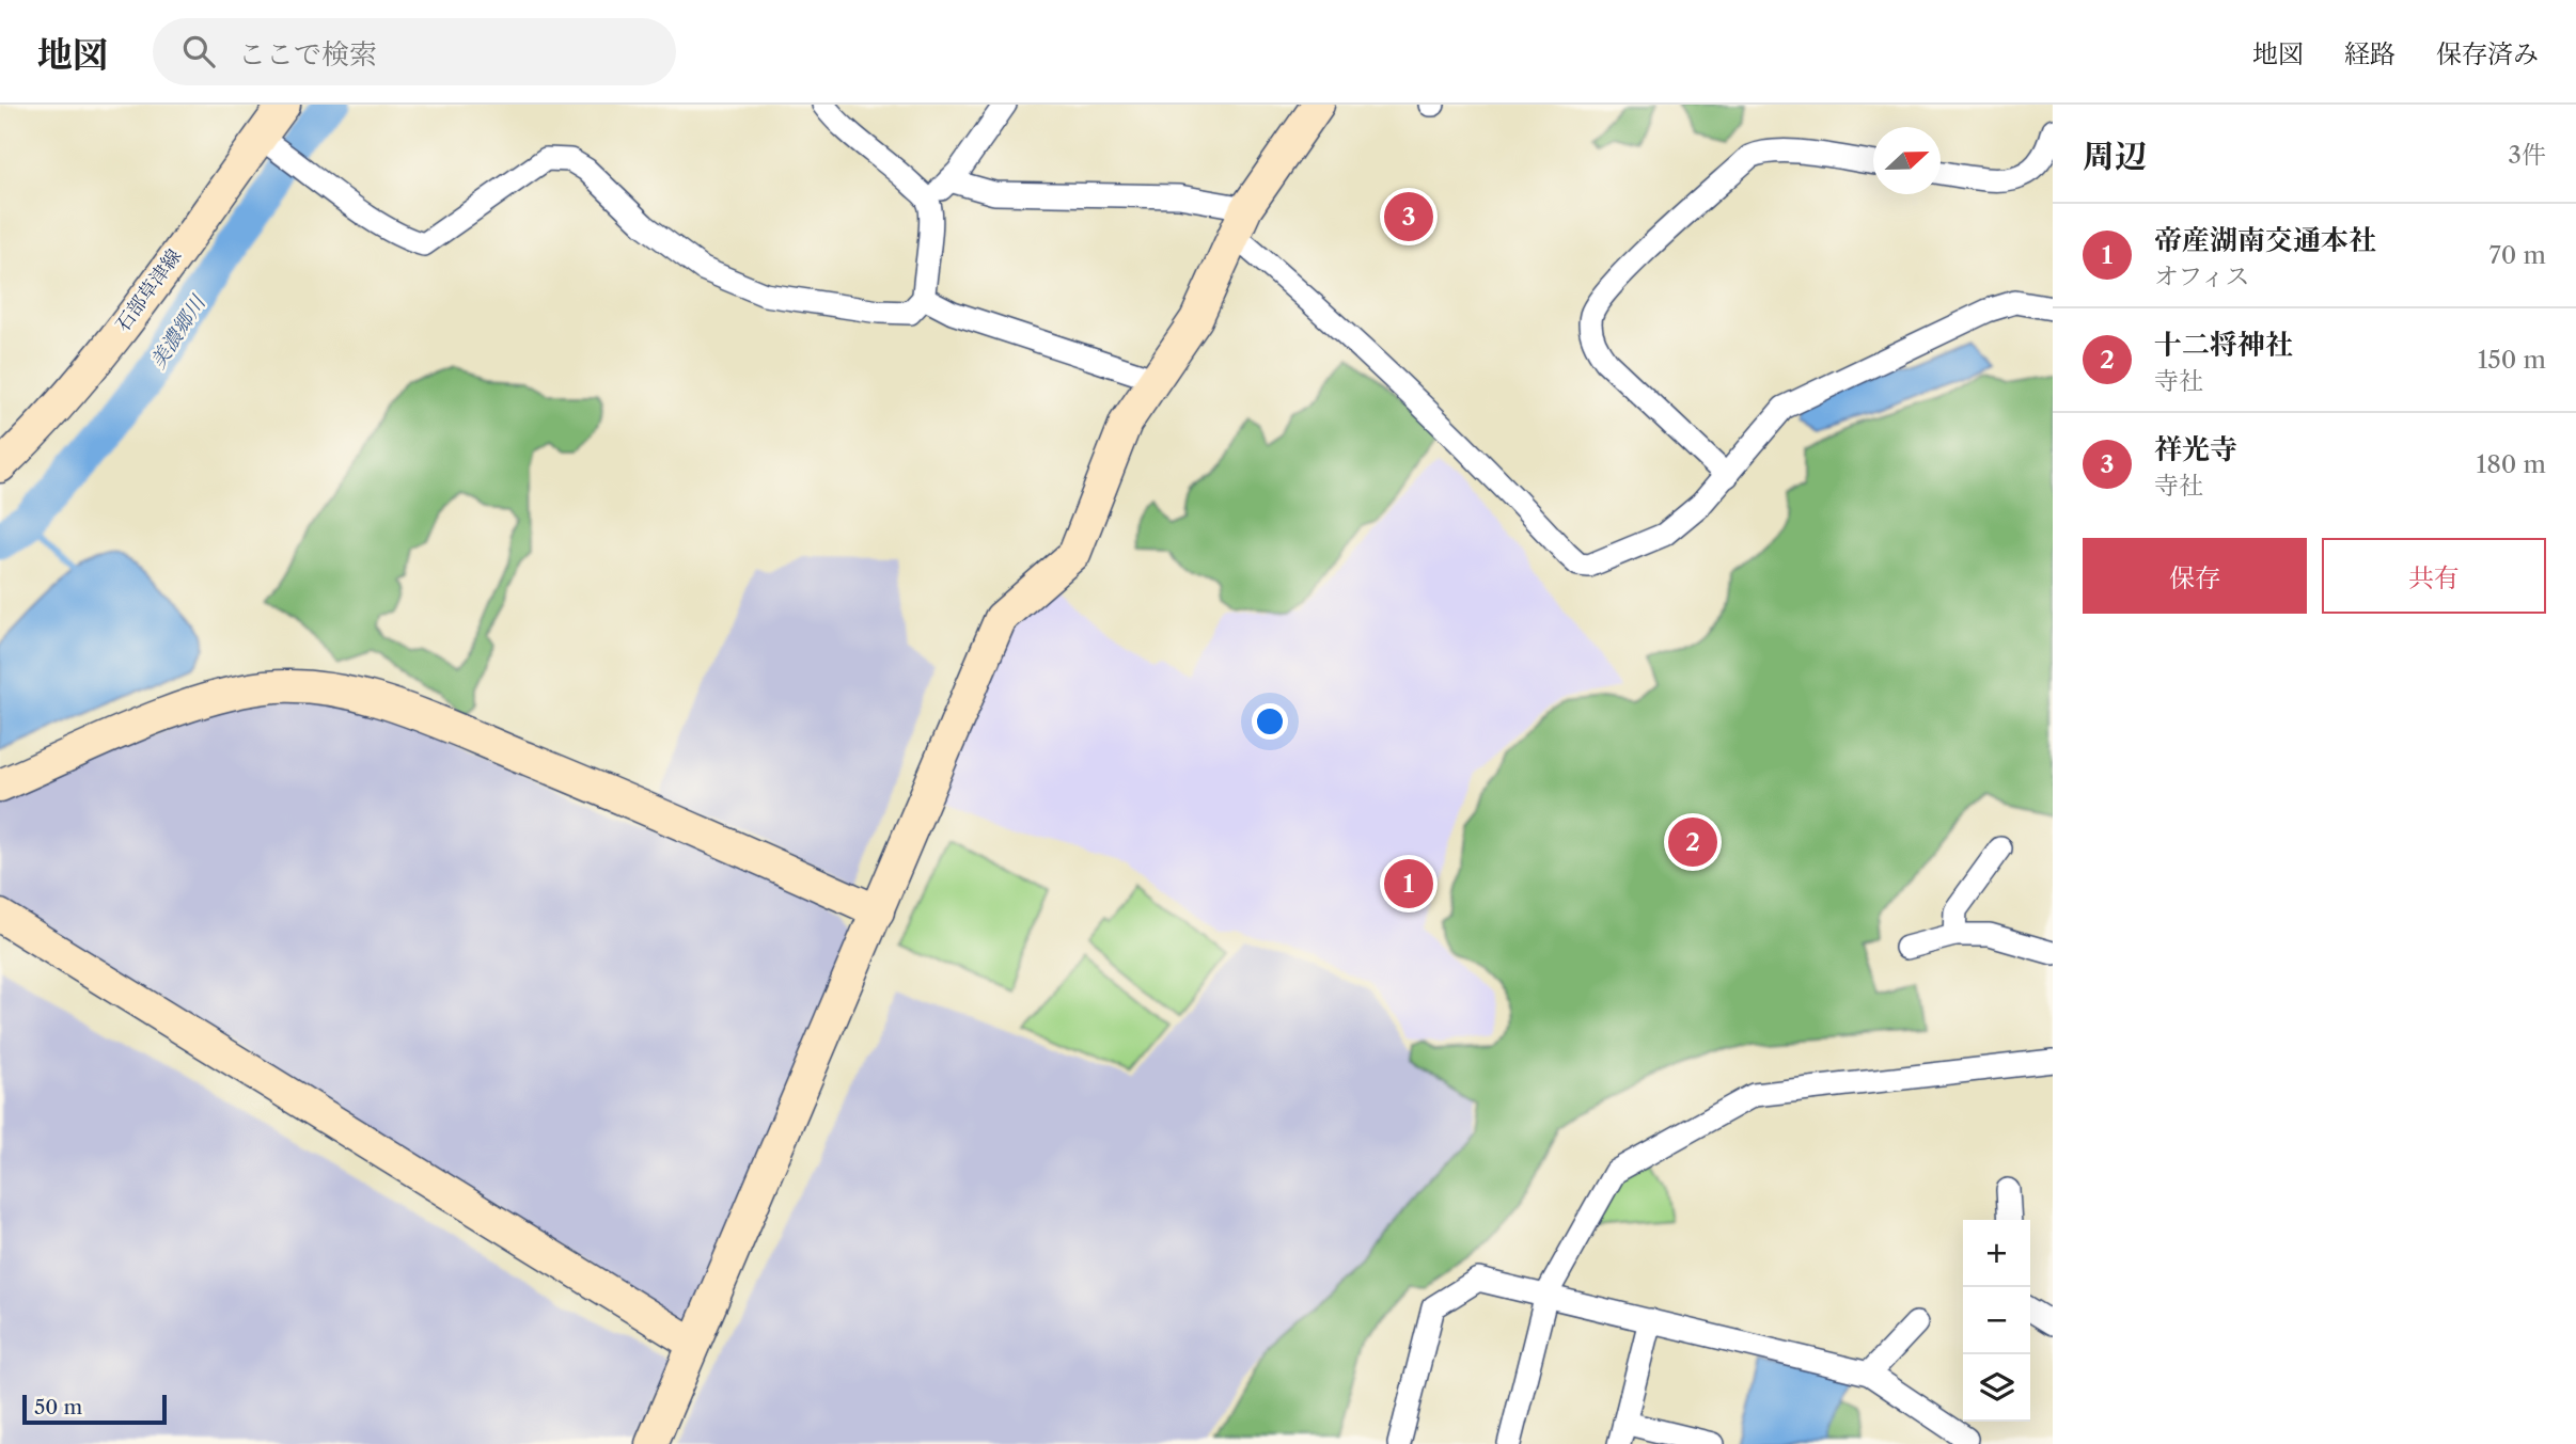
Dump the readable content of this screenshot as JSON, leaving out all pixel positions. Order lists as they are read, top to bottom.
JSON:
{
  "streets": {
    "street": ["石部草津線"]
  },
  "water": ["美濃郷川"],
  "scale_bar": "50 m",
  "north": "right",
  "page": {
    "header": "地図",
    "search": "ここで検索",
    "nav": ["地図", "経路", "保存済み"],
    "heading": ["周辺", "3件"],
    "pins": ["3", "2", "1"],
    "list": [
      {
        "mark": "1",
        "name": "帝産湖南交通本社",
        "note": "オフィス",
        "value": "70 m"
      },
      {
        "mark": "2",
        "name": "十二将神社",
        "note": "寺社",
        "value": "150 m"
      },
      {
        "mark": "3",
        "name": "祥光寺",
        "note": "寺社",
        "value": "180 m"
      }
    ],
    "buttons": ["保存", "共有"],
    "map_buttons": ["+", "−"],
    "scale": "50 m"
  }
}
